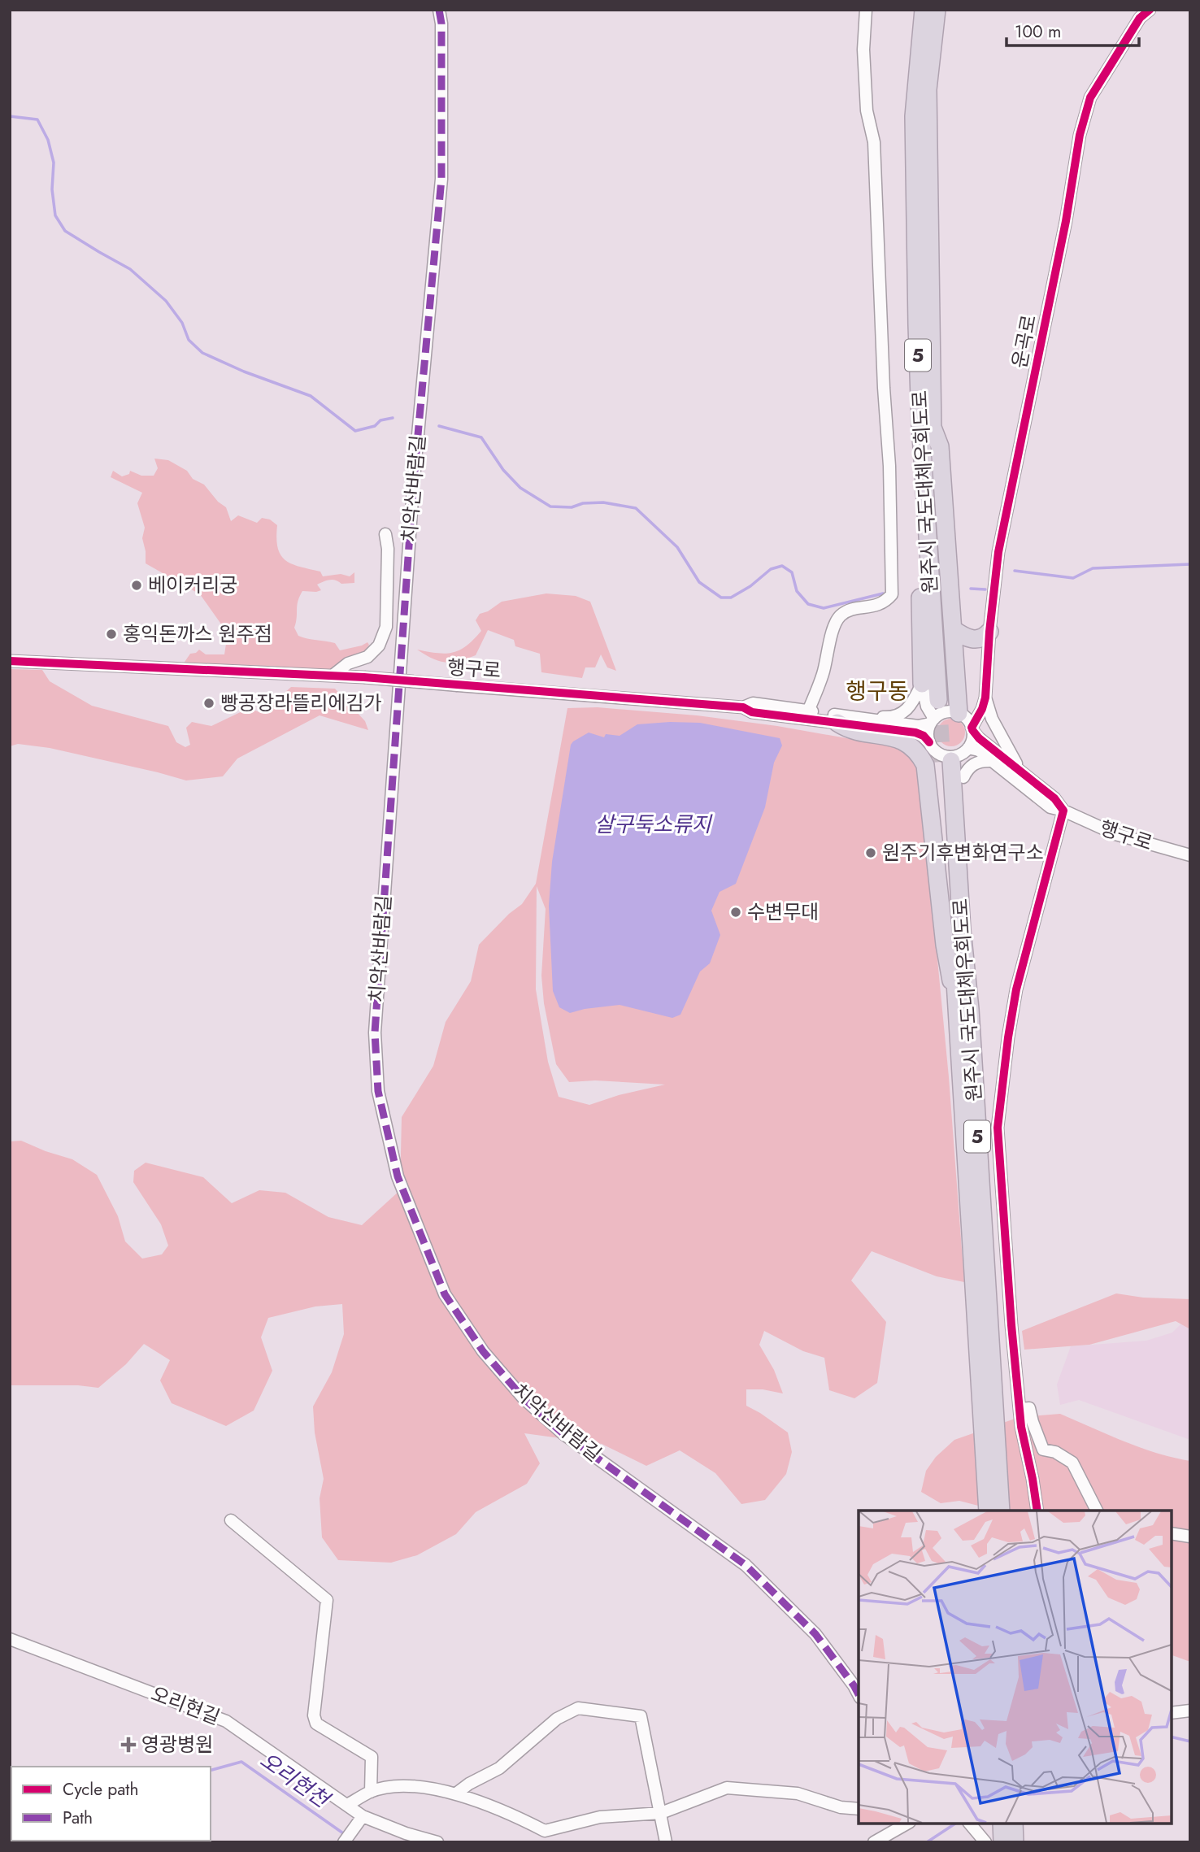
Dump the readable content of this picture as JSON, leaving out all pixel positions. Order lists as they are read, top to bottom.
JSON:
{
  "streets": {
    "highway": ["5", "원주시 국도대체우회도로"],
    "street": [
      "운곡로",
      "치악산바람길",
      "행구로",
      "오리현길"
    ]
  },
  "crossings": [
    ["5", "원주시 국도대체우회도로"],
    ["5", "행구로"],
    ["원주시 국도대체우회도로", "행구로"]
  ],
  "districts": ["행구동"],
  "water": ["살구둑소류지", "오리현천"],
  "places": {
    "other": [
      "베이커리궁",
      "홍익돈까스 원주점",
      "빵공장라뜰리에김가",
      "원주기후변화연구소",
      "수변무대"
    ],
    "health": ["영광병원"]
  },
  "legend": ["Cycle path", "Path"],
  "scale_bar": "100 m"
}
